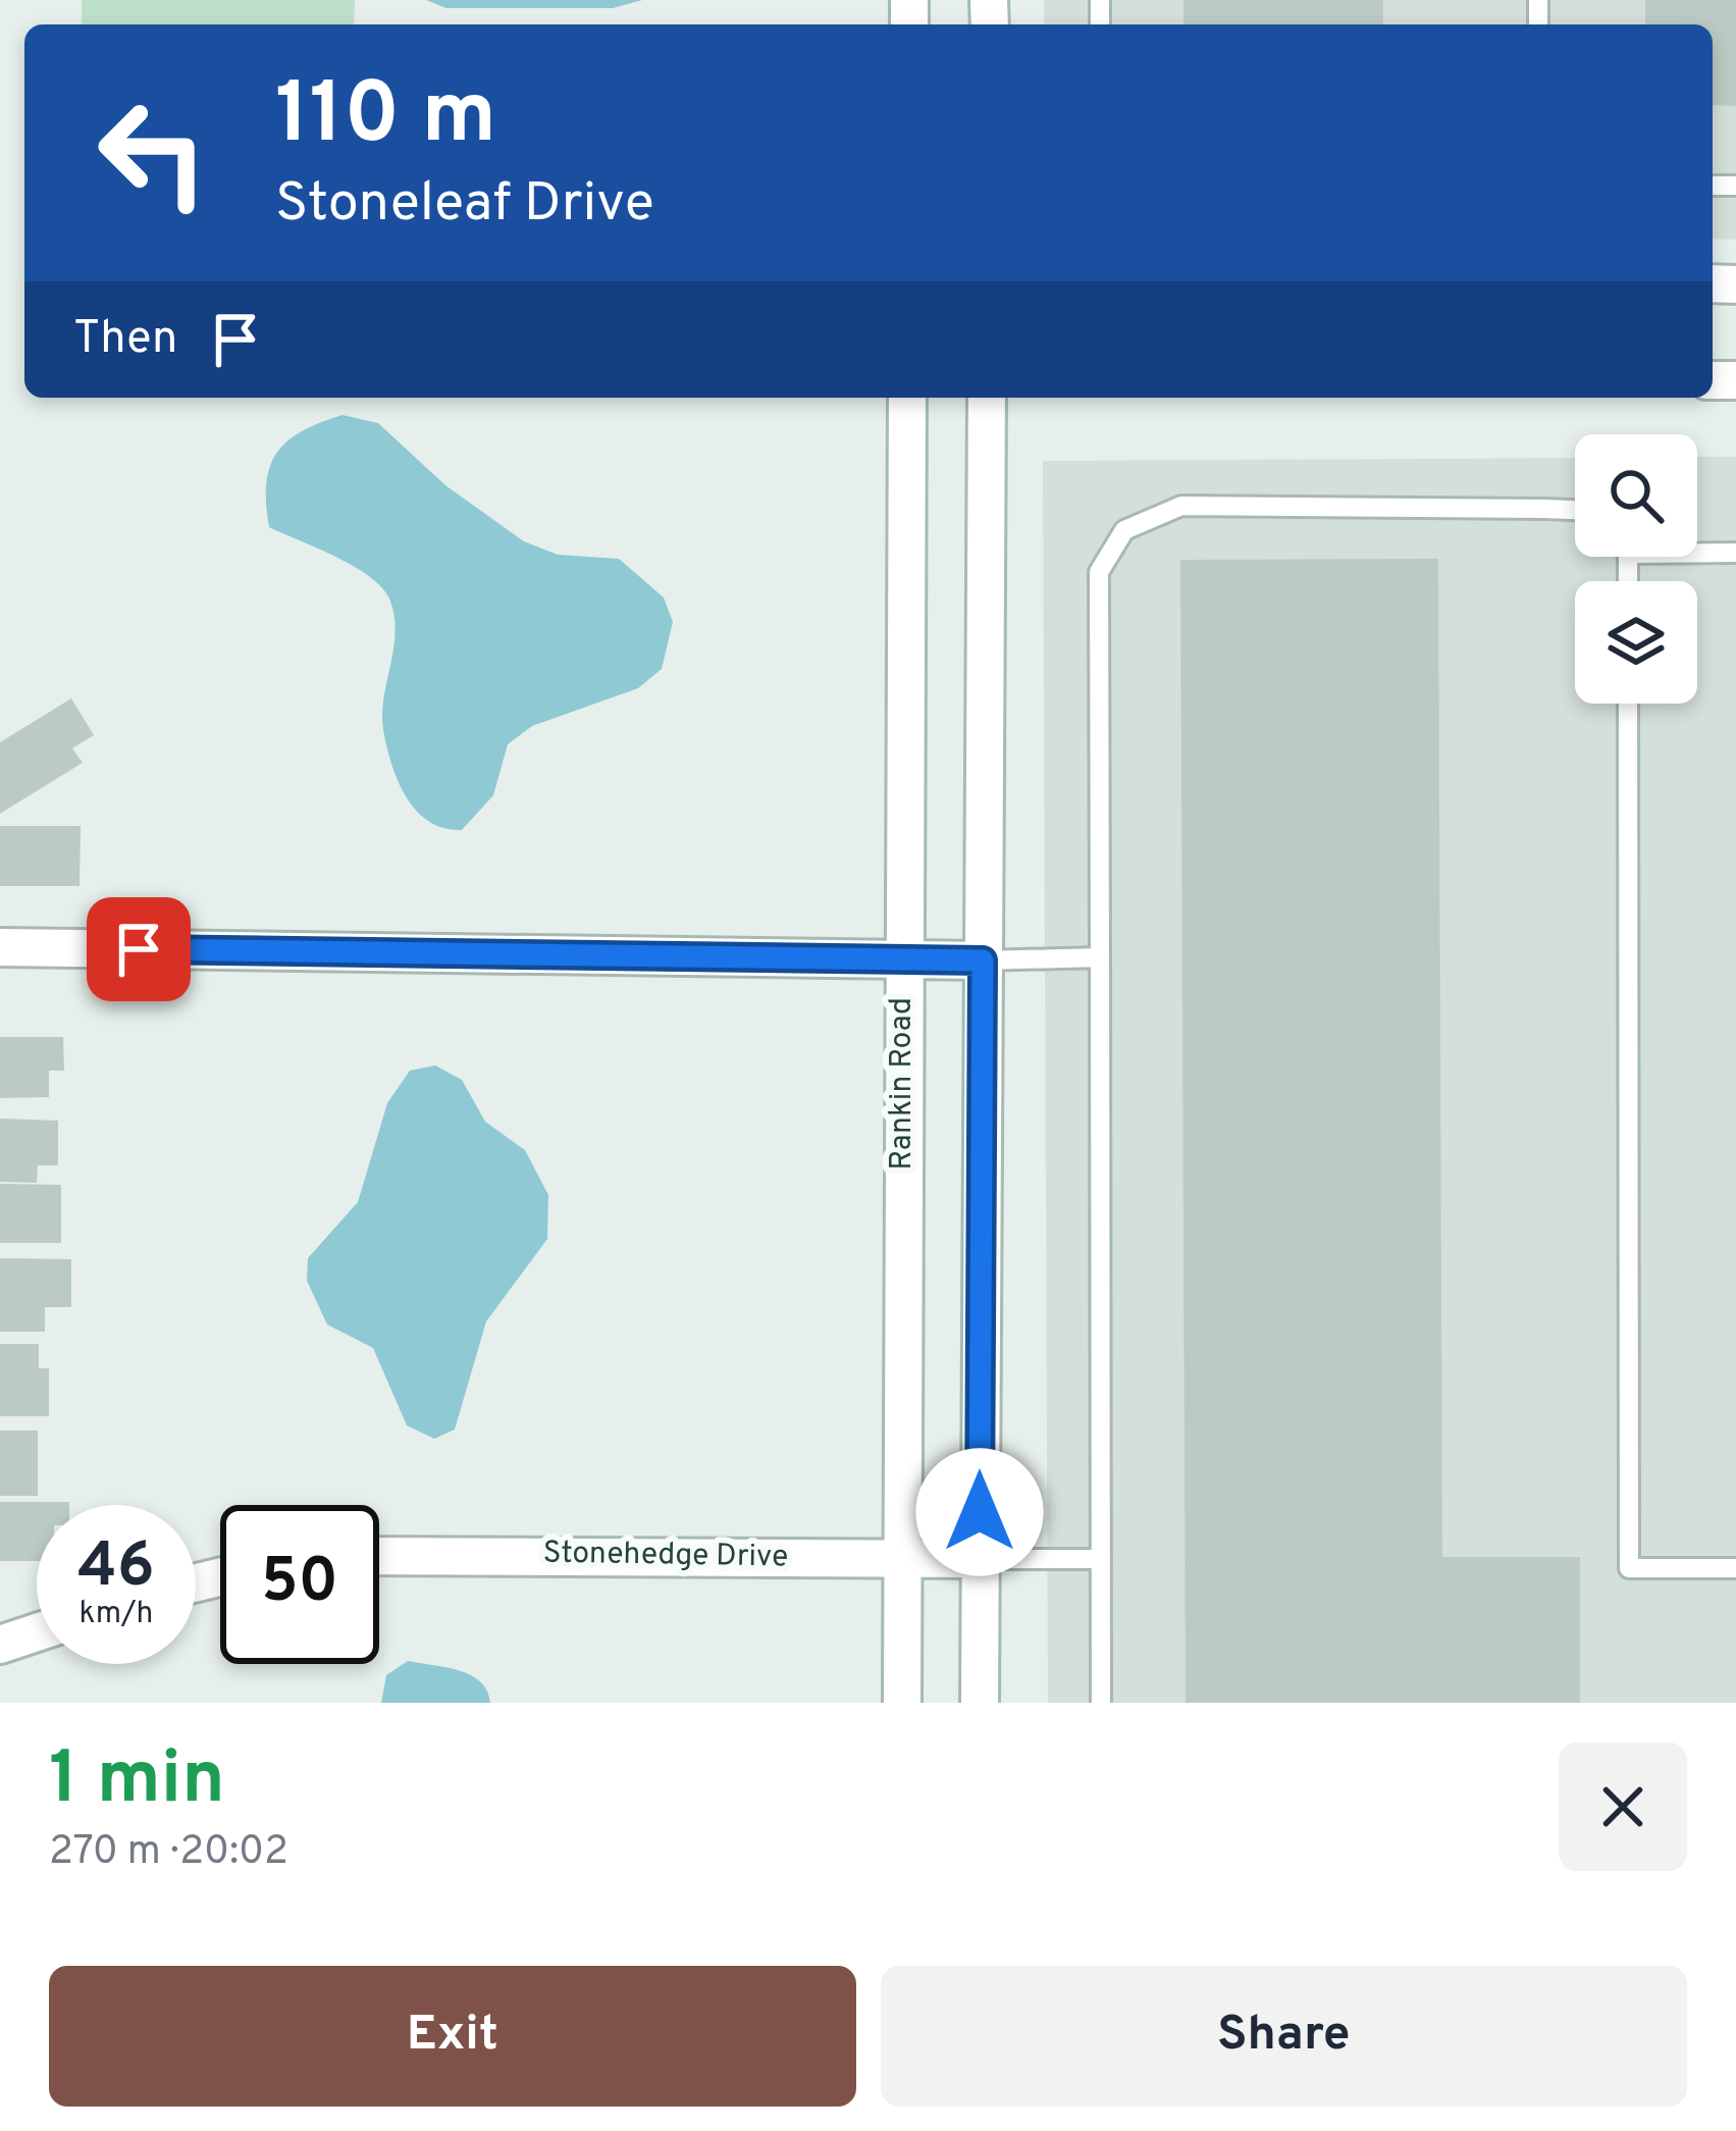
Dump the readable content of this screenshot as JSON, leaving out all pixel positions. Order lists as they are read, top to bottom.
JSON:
{
  "streets": {
    "main road": ["Rankin Road", "Stonehedge Drive"]
  },
  "crossings": [
    ["Rankin Road", "Stonehedge Drive"]
  ],
  "page": {
    "turn": ["110 m", "Stoneleaf Drive"],
    "then": "Then",
    "speed": "46 km/h",
    "limit": "50",
    "heading": ["1 min", "270 m · 20:02"],
    "buttons": ["Exit", "Share"]
  }
}
